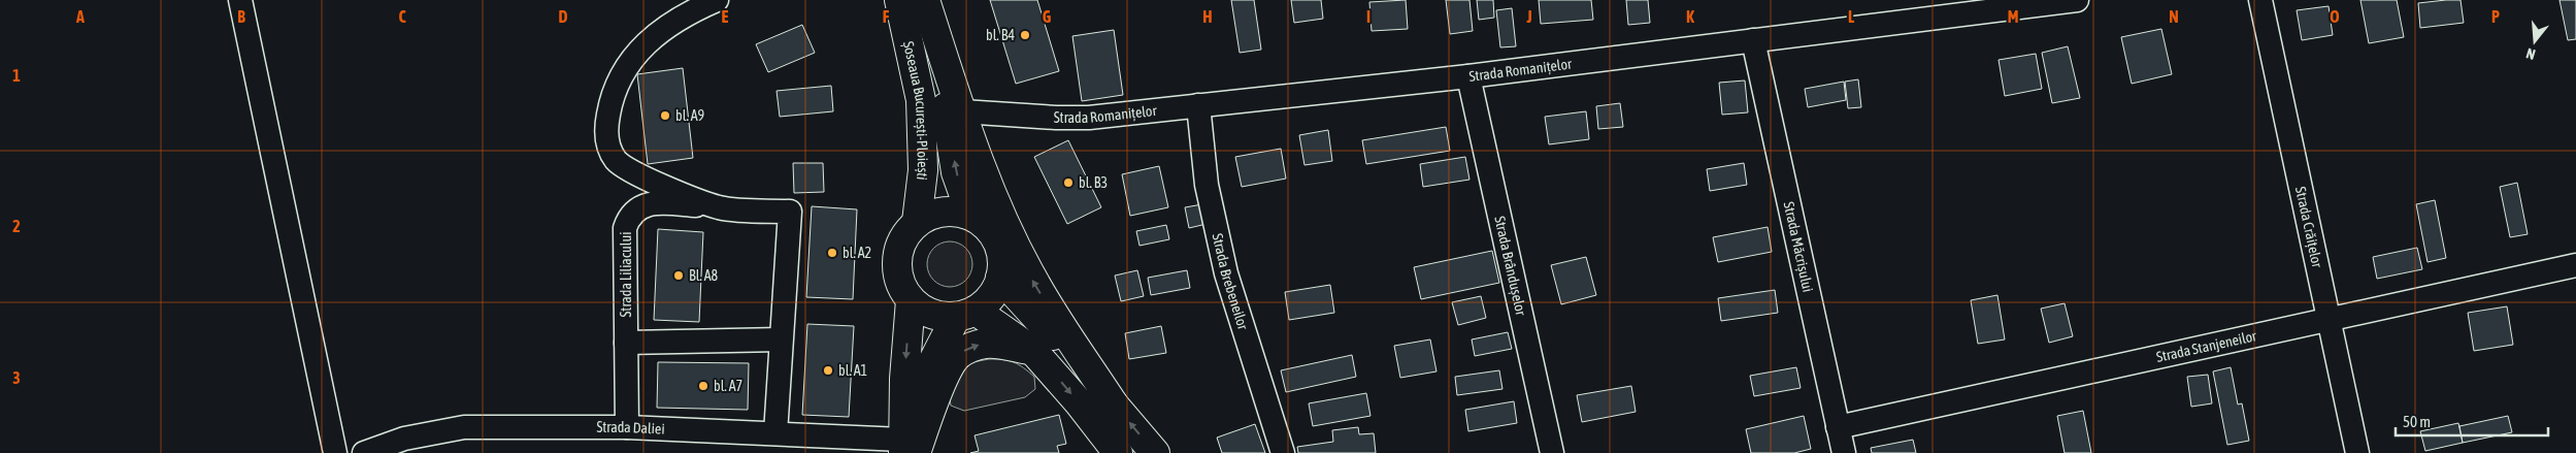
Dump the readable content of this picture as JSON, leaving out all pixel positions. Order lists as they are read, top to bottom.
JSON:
{
  "streets": {
    "main road": ["Șoseaua București-Ploiești"],
    "street": [
      "Strada Romanițelor",
      "Strada Crăițelor",
      "Strada Măcrișului",
      "Strada Brândușelor",
      "Strada Liliacului",
      "Strada Brebeneilor",
      "Strada Stanjeneilor",
      "Strada Daliei"
    ]
  },
  "crossings": [
    ["Strada Romanițelor", "Strada Măcrișului"],
    ["Strada Romanițelor", "Strada Brândușelor"],
    ["Strada Romanițelor", "Strada Brebeneilor"],
    ["Strada Crăițelor", "Strada Stanjeneilor"],
    ["Strada Măcrișului", "Strada Stanjeneilor"],
    ["Strada Liliacului", "Strada Daliei"]
  ],
  "places": [
    "bl. B4",
    "bl. A9",
    "bl. B3",
    "bl. A2",
    "Bl. A8",
    "bl. A1",
    "bl. A7"
  ],
  "scale_bar": "50 m",
  "north": "bottom",
  "grid": {
    "columns": [
      "A",
      "B",
      "C",
      "D",
      "E",
      "F",
      "G",
      "H",
      "I",
      "J",
      "K",
      "L",
      "M",
      "N",
      "O",
      "P"
    ],
    "rows": ["1", "2", "3"]
  }
}
